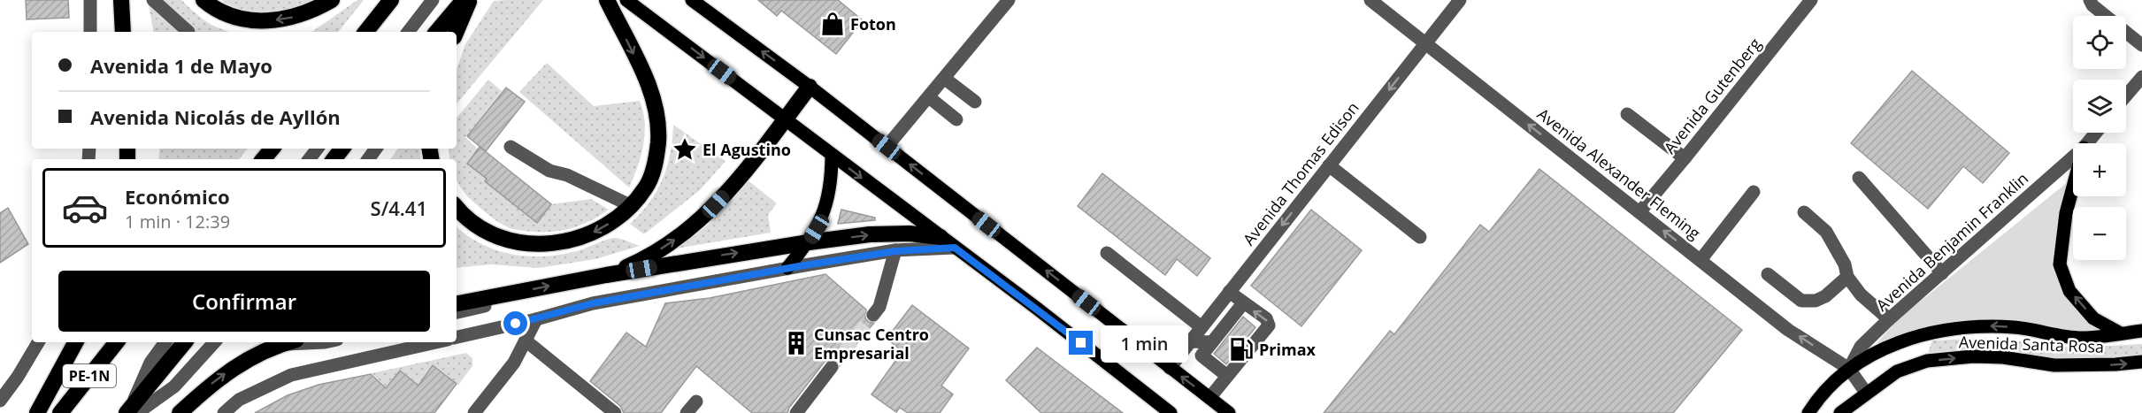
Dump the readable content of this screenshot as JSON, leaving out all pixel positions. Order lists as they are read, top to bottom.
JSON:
{
  "streets": {
    "highway": ["PE-1N"],
    "main road": ["Avenida Santa Rosa"],
    "street": [
      "Avenida Gutenberg",
      "Avenida Thomas Edison",
      "Avenida Alexander Fleming",
      "Avenida Benjamin Franklin"
    ]
  },
  "crossings": [
    ["Avenida Gutenberg", "Avenida Alexander Fleming"],
    ["Avenida Thomas Edison", "Avenida Alexander Fleming"],
    ["Avenida Alexander Fleming", "Avenida Benjamin Franklin"],
    ["Avenida Alexander Fleming", "Avenida Santa Rosa"],
    ["Avenida Benjamin Franklin", "Avenida Santa Rosa"]
  ],
  "one_way": ["Avenida Thomas Edison"],
  "places": {
    "shop": ["Foton"],
    "place": ["El Agustino"],
    "building": ["Cunsac Centro Empresarial"],
    "fuel station": ["Primax"]
  },
  "page": {
    "map_buttons": ["+", "−"],
    "banner": ["Avenida 1 de Mayo", "Avenida Nicolás de Ayllón"],
    "list": [
      {
        "name": "Económico",
        "note": "1 min · 12:39",
        "value": "S/4.41"
      }
    ],
    "buttons": "Confirmar",
    "bubble": "1 min"
  }
}
